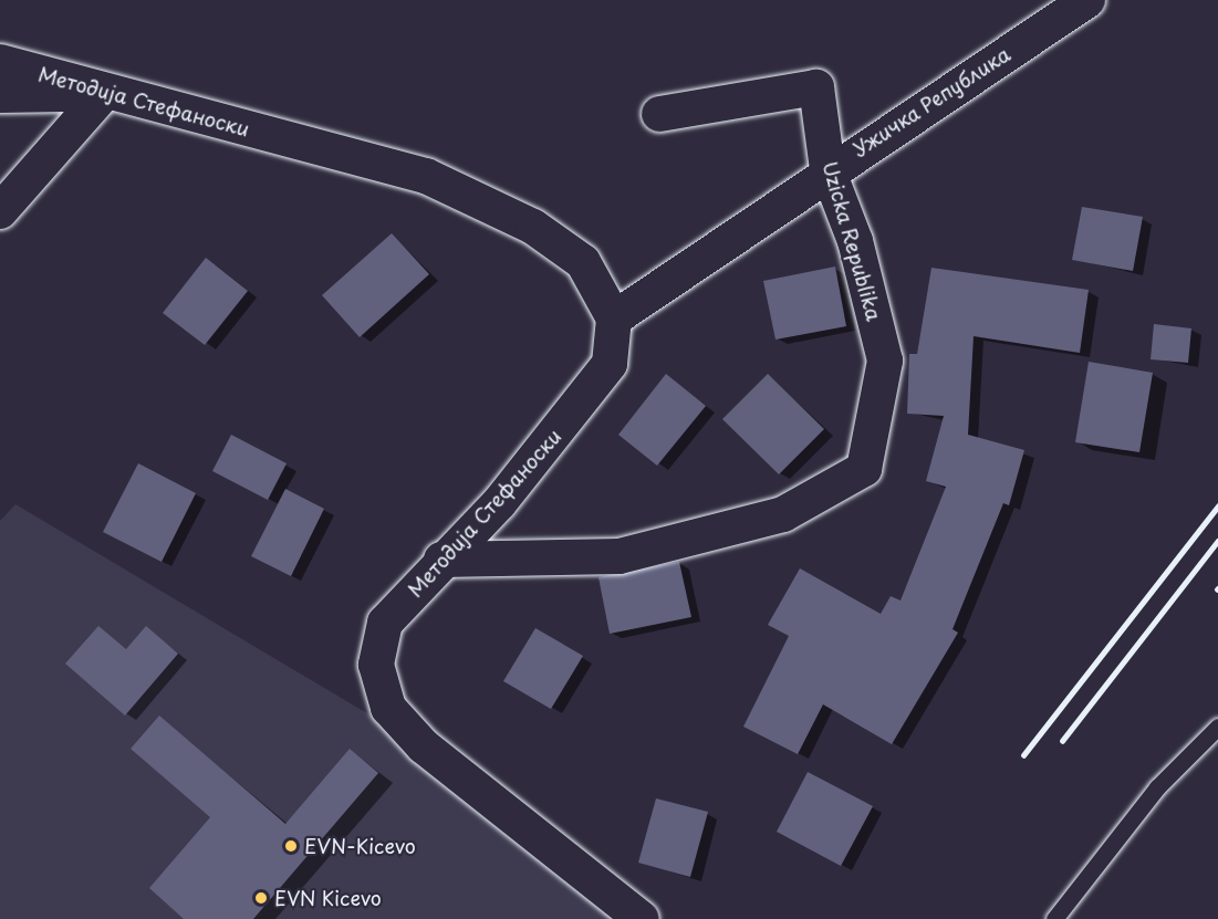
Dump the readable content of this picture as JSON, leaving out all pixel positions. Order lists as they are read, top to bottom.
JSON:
{
  "streets": {
    "street": ["Методија Стефаноски", "Ужичка Република", "Uzicka Republika"]
  },
  "crossings": [
    ["Методија Стефаноски", "Ужичка Република"],
    ["Методија Стефаноски", "Uzicka Republika"],
    ["Ужичка Република", "Uzicka Republika"]
  ],
  "places": ["EVN-Kicevo", "EVN Kicevo"]
}
